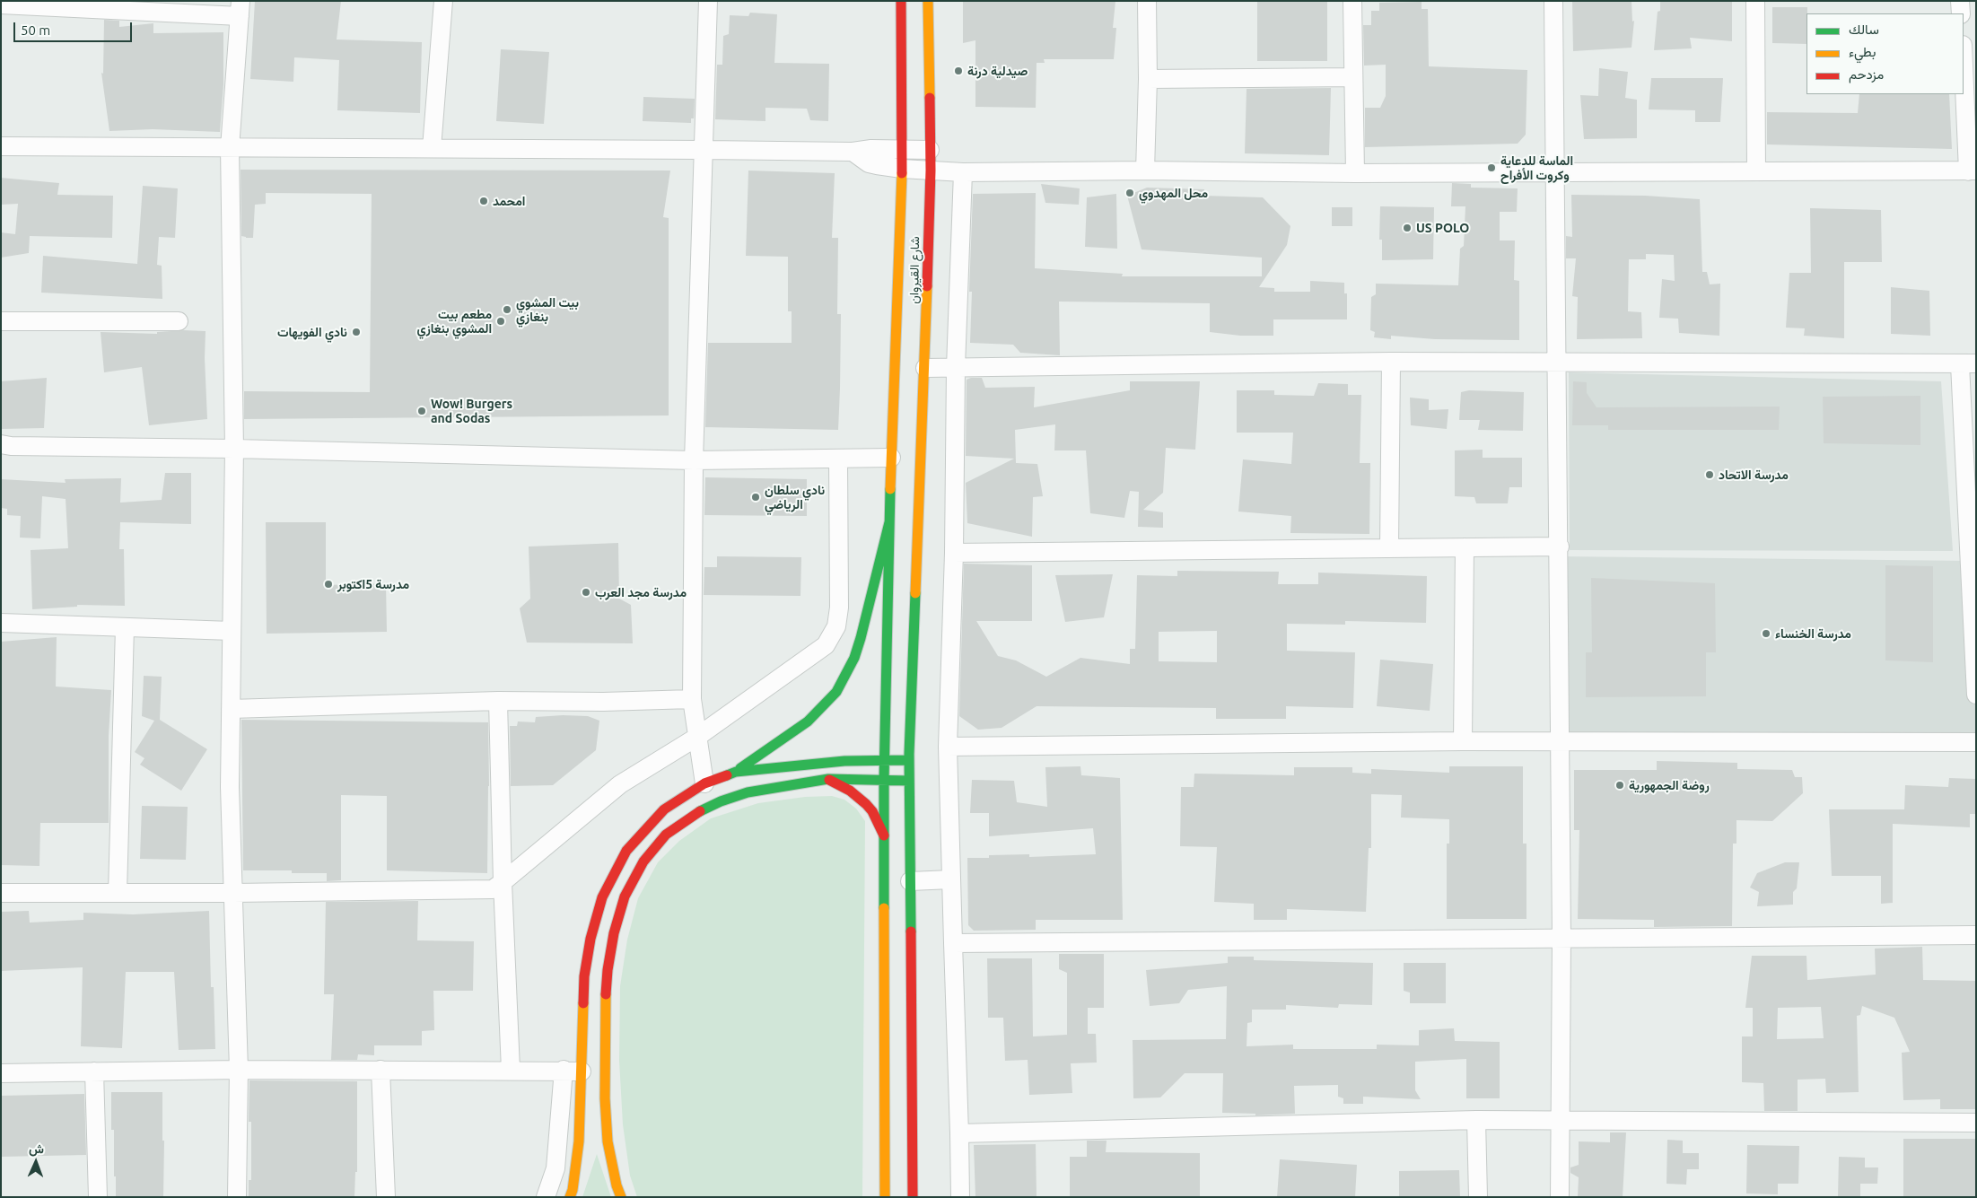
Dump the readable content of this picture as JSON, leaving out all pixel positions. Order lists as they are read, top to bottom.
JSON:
{
  "streets": {
    "main road": ["شارع القيروان"]
  },
  "places": [
    "صيدلية درنة",
    "الماسة للدعاية وكروت الأفراح",
    "محل المهدوي",
    "امحمد",
    "US POLO",
    "بيت المشوي بنغازي",
    "مطعم بيت المشوي بنغازي",
    "نادي الفويهات",
    "Wow! Burgers and Sodas",
    "مدرسة الاتحاد",
    "نادي سلطان الرياضي",
    "مدرسة 5اكتوبر",
    "مدرسة مجد العرب",
    "مدرسة الخنساء",
    "روضة الجمهورية"
  ],
  "legend": ["سالك", "بطيء", "مزدحم"],
  "scale_bar": "50 m",
  "north": "top"
}
